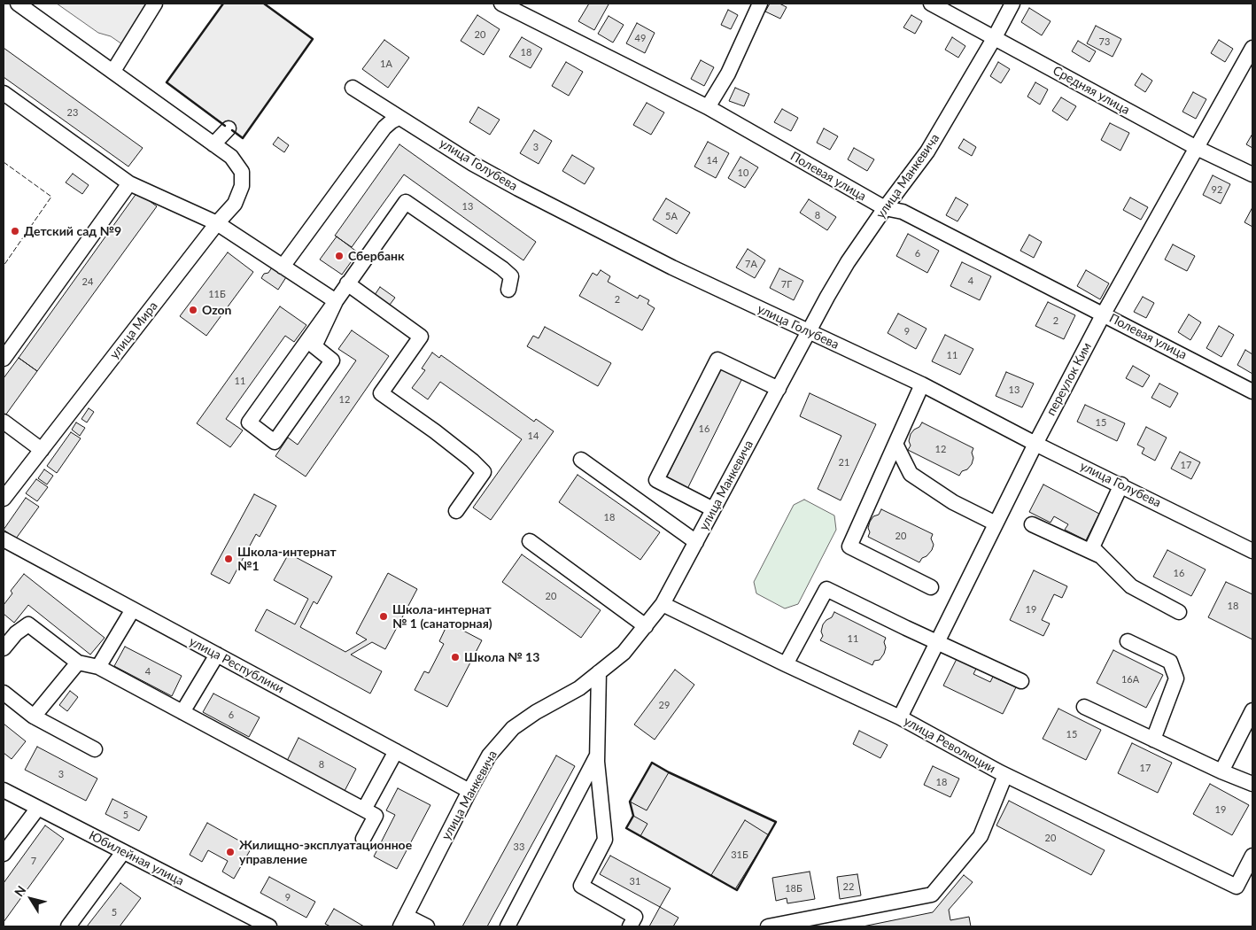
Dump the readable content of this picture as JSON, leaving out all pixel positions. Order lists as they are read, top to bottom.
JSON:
{
  "streets": {
    "street": [
      "Средняя улица",
      "улица Голубева",
      "Полевая улица",
      "улица Манкевича",
      "улица Мира",
      "переулок Ким",
      "улица Республики",
      "улица Революции",
      "Юбилейная улица"
    ]
  },
  "crossings": [
    ["Средняя улица", "улица Манкевича"],
    ["Средняя улица", "переулок Ким"],
    ["улица Голубева", "улица Манкевича"],
    ["улица Голубева", "переулок Ким"],
    ["Полевая улица", "улица Манкевича"],
    ["Полевая улица", "переулок Ким"],
    ["улица Манкевича", "улица Республики"],
    ["улица Манкевича", "улица Революции"],
    ["переулок Ким", "улица Революции"]
  ],
  "places": [
    "Детский сад №9",
    "Сбербанк",
    "Ozon",
    "Школа-интернат №1",
    "Школа-интернат № 1 (санаторная)",
    "Школа № 13",
    "Жилищно-эксплуатационное управление"
  ],
  "house_numbers": [
    "20",
    "49",
    "73",
    "18",
    "1А",
    "23",
    "3",
    "14",
    "10",
    "92",
    "13",
    "8",
    "5А",
    "6",
    "7А",
    "4",
    "24",
    "7Г",
    "11Б",
    "2",
    "2",
    "9",
    "11",
    "11",
    "13",
    "12",
    "15",
    "16",
    "14",
    "12",
    "21",
    "17",
    "18",
    "20",
    "16",
    "20",
    "18",
    "19",
    "11",
    "4",
    "16А",
    "29",
    "6",
    "15",
    "8",
    "17",
    "3",
    "18",
    "19",
    "5",
    "20",
    "33",
    "31Б",
    "7",
    "31",
    "22",
    "18Б",
    "9",
    "5"
  ],
  "north": "top left"
}
